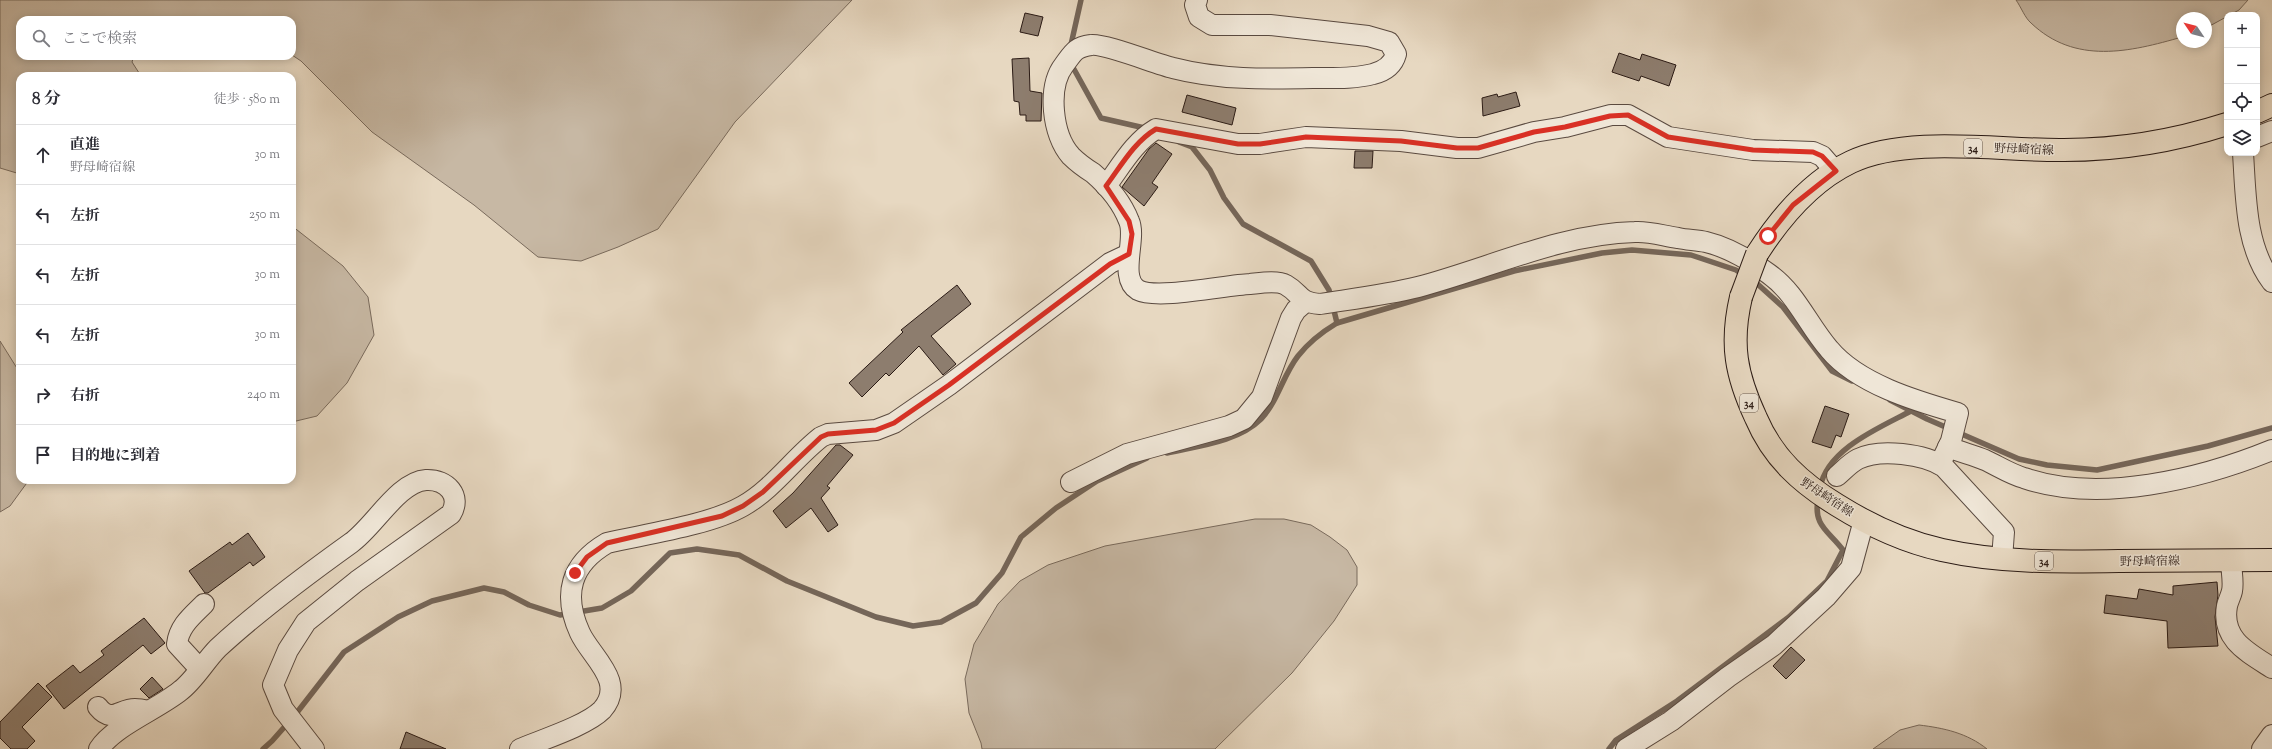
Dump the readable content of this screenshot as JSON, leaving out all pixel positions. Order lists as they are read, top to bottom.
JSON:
{
  "streets": {
    "main road": ["34", "野母崎宿線"]
  },
  "north": "top left",
  "page": {
    "map_buttons": ["+", "−"],
    "search": "ここで検索",
    "heading": ["8 分", "徒歩 · 580 m"],
    "list": [
      ["直進", "野母崎宿線", "30 m"],
      ["左折", "250 m"],
      ["左折", "30 m"],
      ["左折", "30 m"],
      ["右折", "240 m"],
      "目的地に到着"
    ]
  }
}
